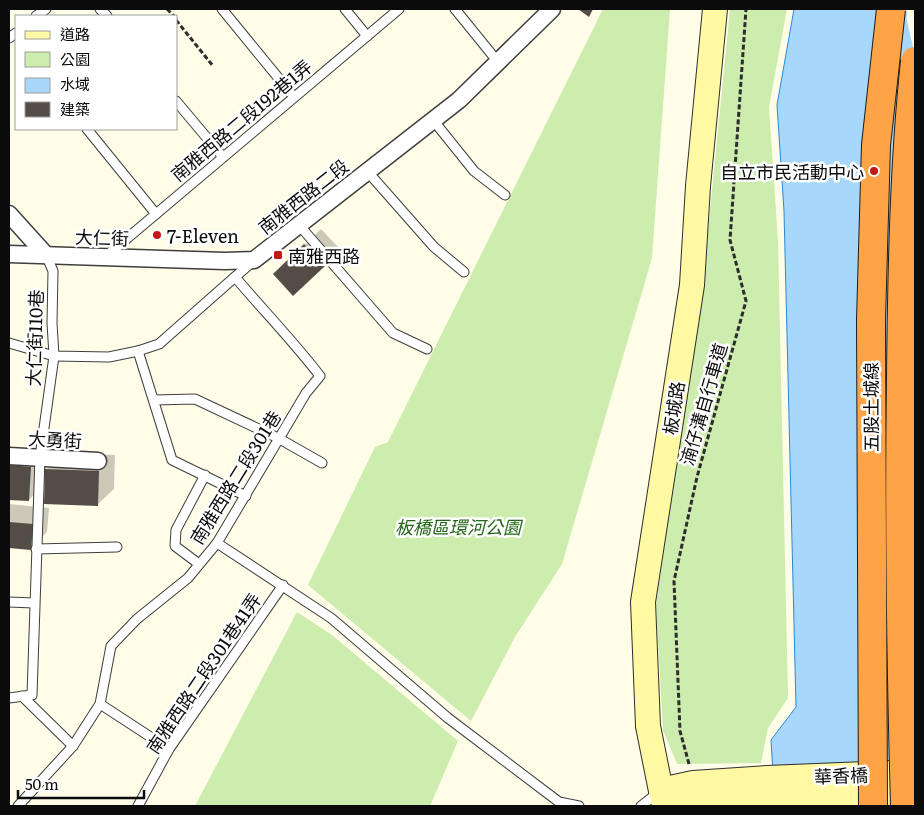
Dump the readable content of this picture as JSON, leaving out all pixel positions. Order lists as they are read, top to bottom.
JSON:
{
  "streets": {
    "highway": ["五股土城線"],
    "street": [
      "南雅西路二段",
      "大仁街",
      "板城路",
      "大勇街",
      "華香橋"
    ],
    "lane": [
      "南雅西路二段192巷1弄",
      "大仁街110巷",
      "南雅西路二段301巷",
      "南雅西路二段301巷41弄"
    ],
    "path": ["湳仔溝自行車道"]
  },
  "crossings": [
    ["南雅西路二段192巷1弄", "大仁街"],
    ["南雅西路二段", "大仁街"],
    ["南雅西路二段", "大仁街110巷"],
    ["南雅西路二段", "南雅西路二段301巷"],
    ["大仁街", "大仁街110巷"],
    ["大仁街110巷", "大勇街"]
  ],
  "parks": ["板橋區環河公園"],
  "places": {
    "other": ["自立市民活動中心", "7-Eleven"],
    "transit": ["南雅西路"]
  },
  "legend": [
    "道路",
    "公園",
    "水域",
    "建築"
  ],
  "scale_bar": "50 m"
}
